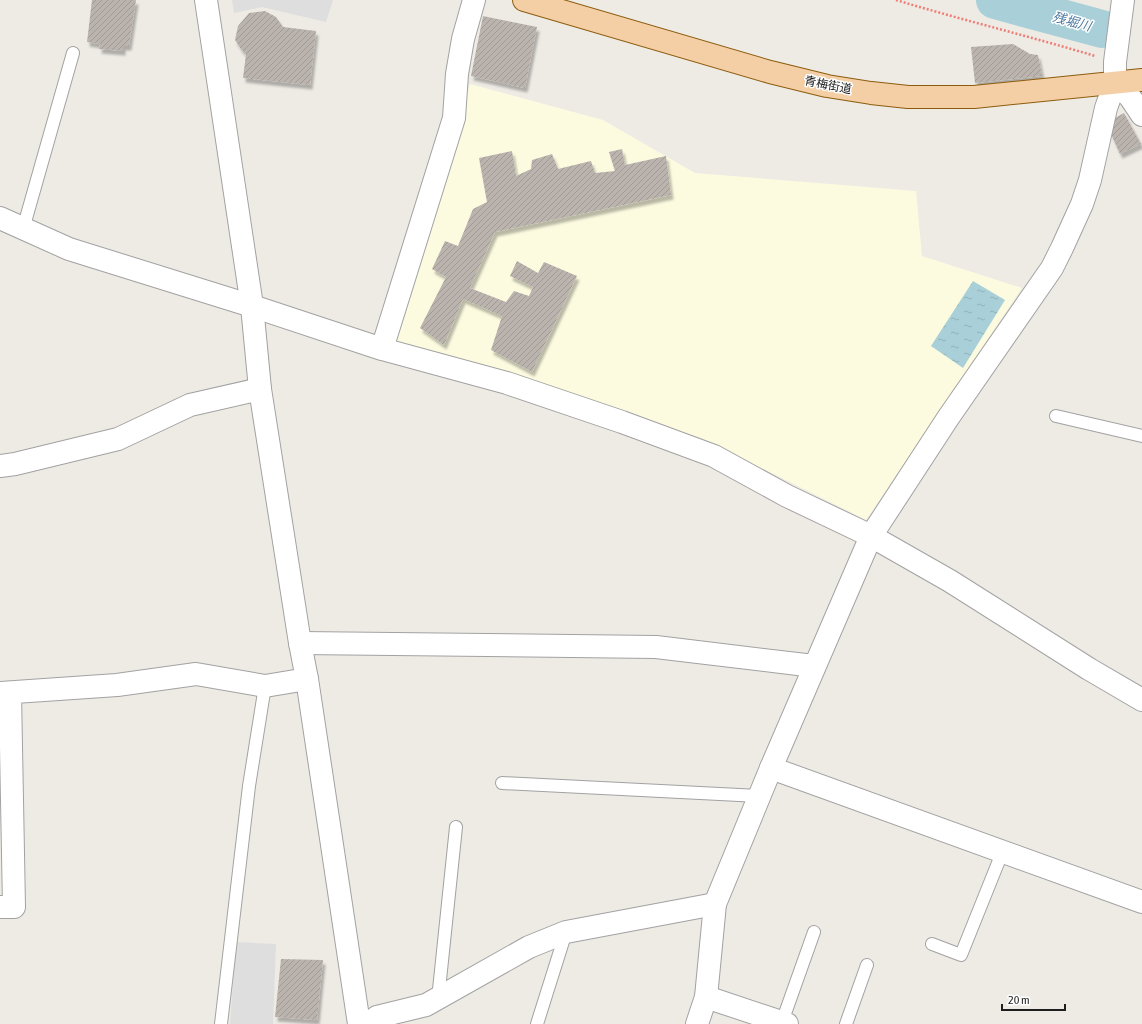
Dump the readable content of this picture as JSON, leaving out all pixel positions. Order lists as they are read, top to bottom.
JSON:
{
  "streets": {
    "main road": ["青梅街道"]
  },
  "water": ["残堀川"],
  "scale_bar": "20 m"
}
